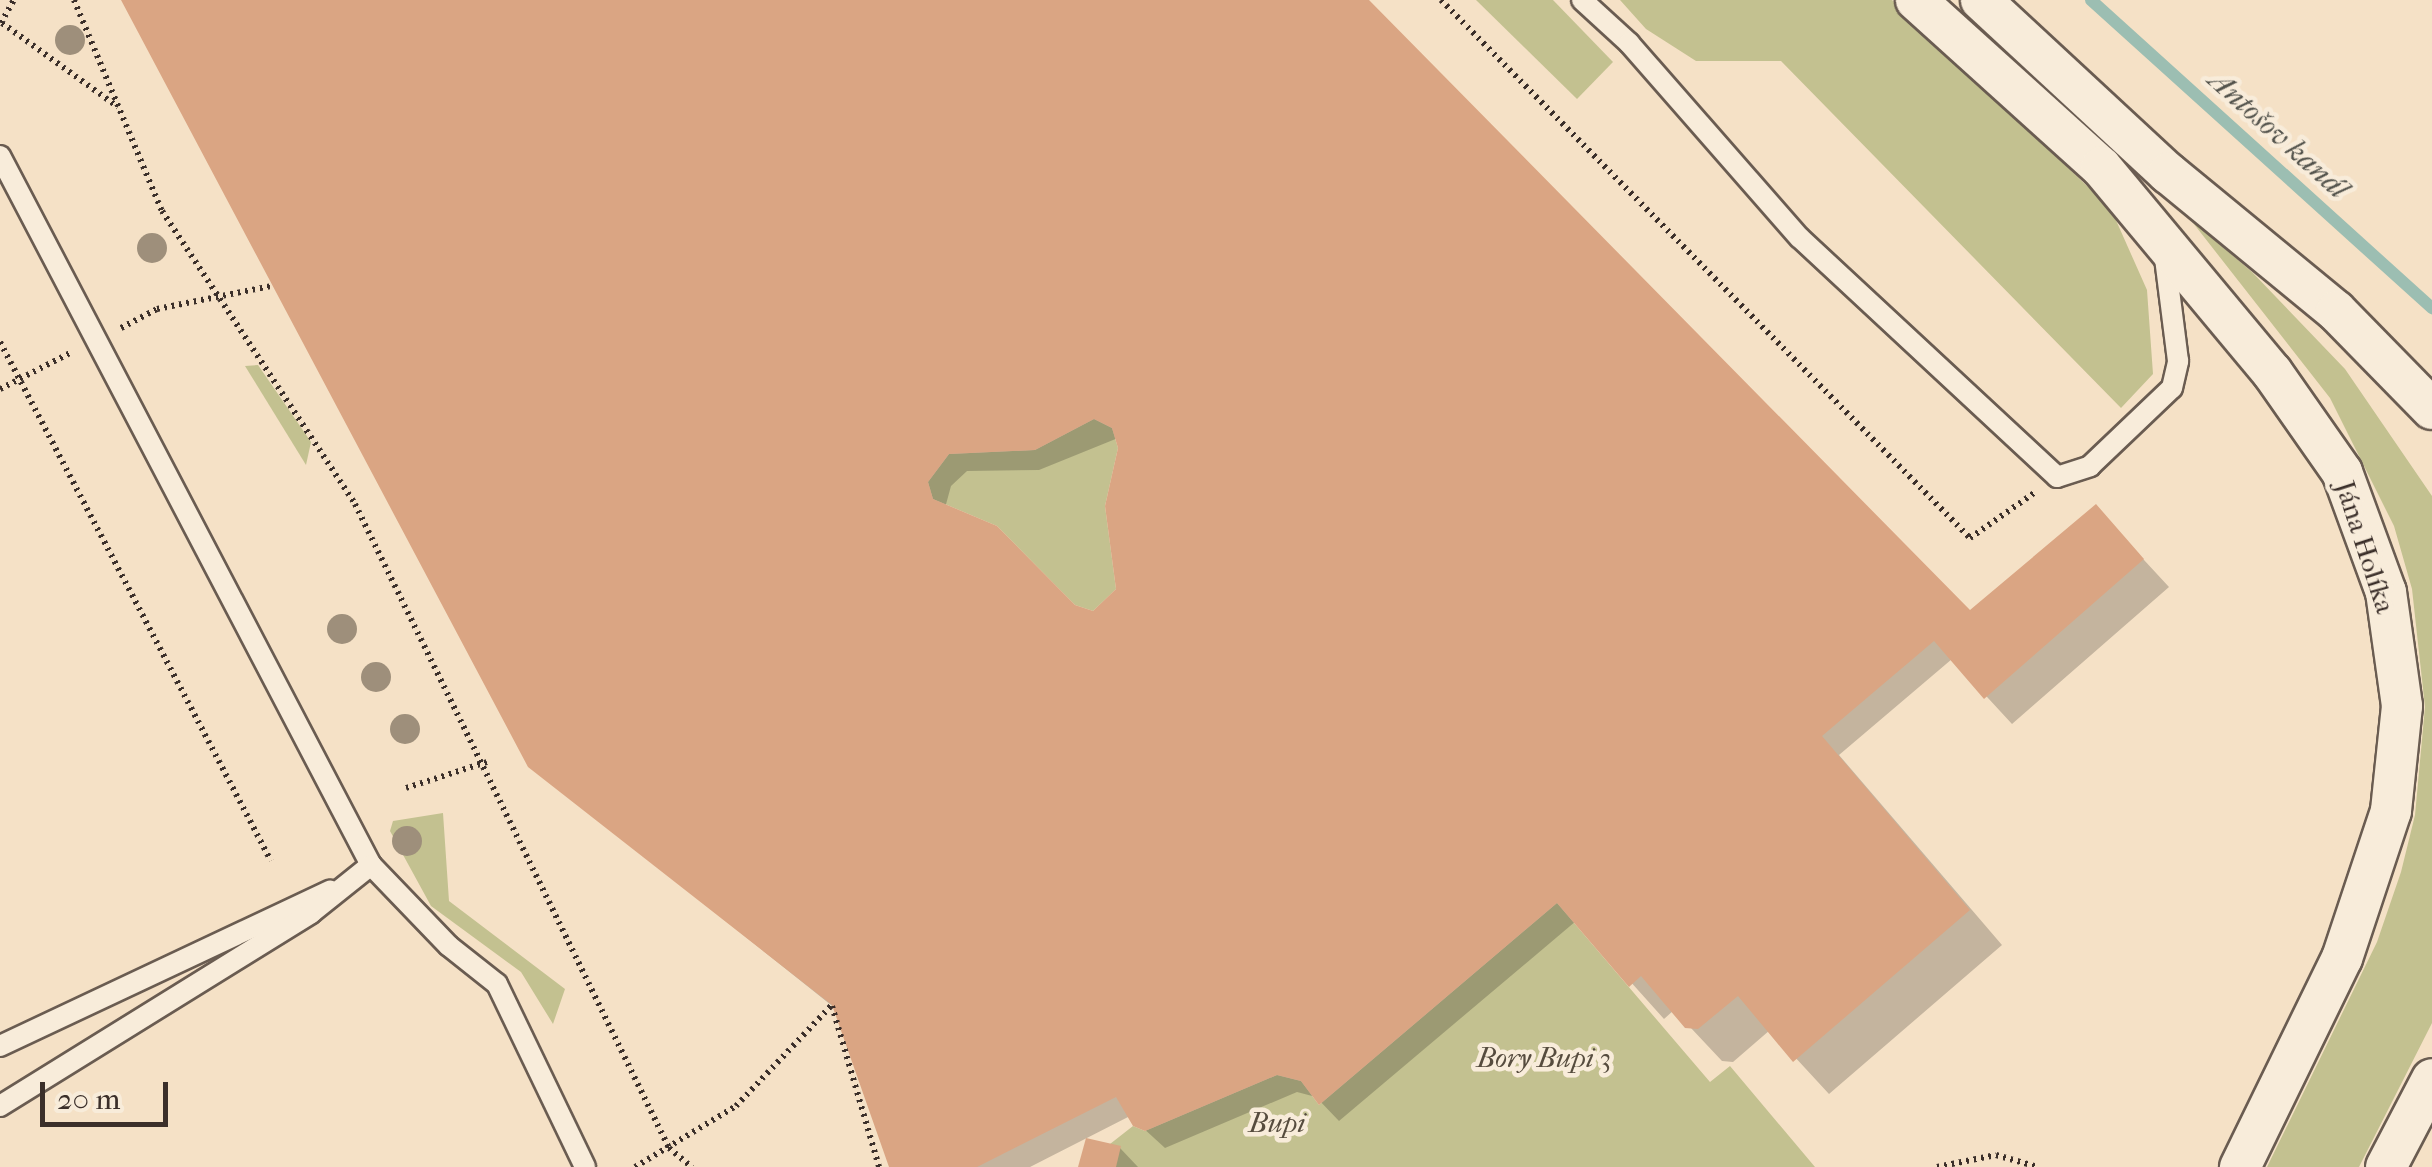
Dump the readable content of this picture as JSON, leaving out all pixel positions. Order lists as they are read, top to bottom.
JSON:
{
  "streets": {
    "street": ["Jána Holíka"]
  },
  "water": ["Antošov kanál"],
  "parks": ["Bory Bupi 3", "Bupi"],
  "scale_bar": "20 m"
}
